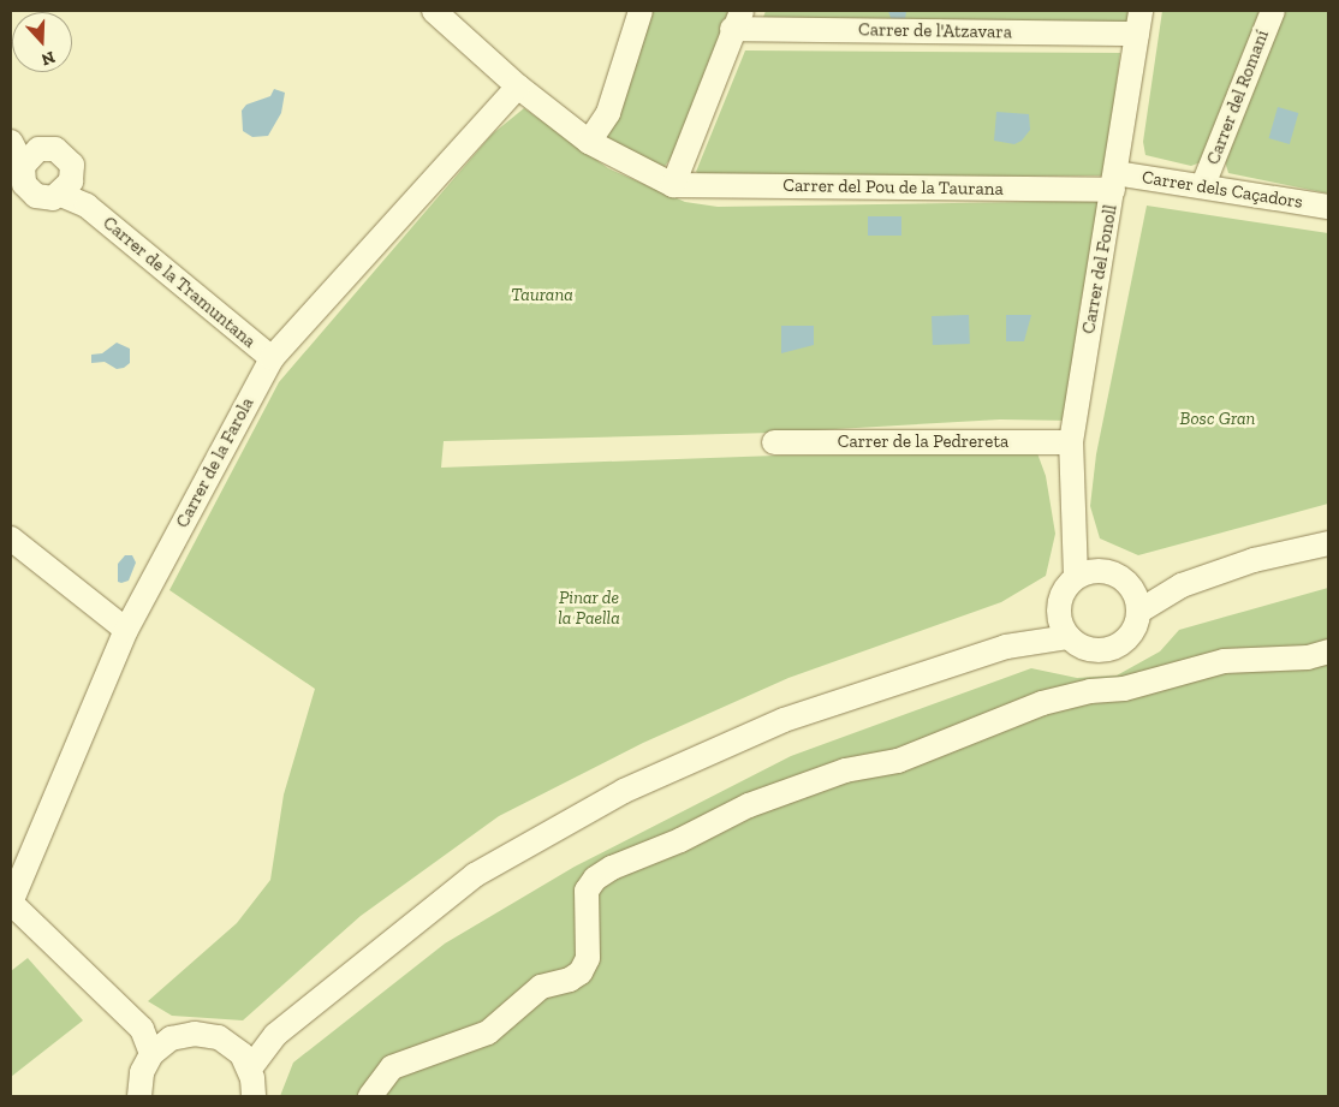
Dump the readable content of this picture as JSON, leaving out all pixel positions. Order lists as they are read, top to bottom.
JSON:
{
  "streets": {
    "street": [
      "Carrer de l'Atzavara",
      "Carrer del Romaní",
      "Carrer del Pou de la Taurana",
      "Carrer dels Caçadors",
      "Carrer del Fonoll",
      "Carrer de la Tramuntana",
      "Carrer de la Pedrereta",
      "Carrer de la Farola"
    ]
  },
  "crossings": [
    ["Carrer de l'Atzavara", "Carrer del Fonoll"],
    ["Carrer del Romaní", "Carrer dels Caçadors"],
    ["Carrer del Pou de la Taurana", "Carrer dels Caçadors"],
    ["Carrer del Pou de la Taurana", "Carrer del Fonoll"],
    ["Carrer dels Caçadors", "Carrer del Fonoll"],
    ["Carrer del Fonoll", "Carrer de la Pedrereta"],
    ["Carrer de la Tramuntana", "Carrer de la Farola"]
  ],
  "parks": ["Taurana", "Bosc Gran", "Pinar de la Paella"],
  "north": "bottom"
}
